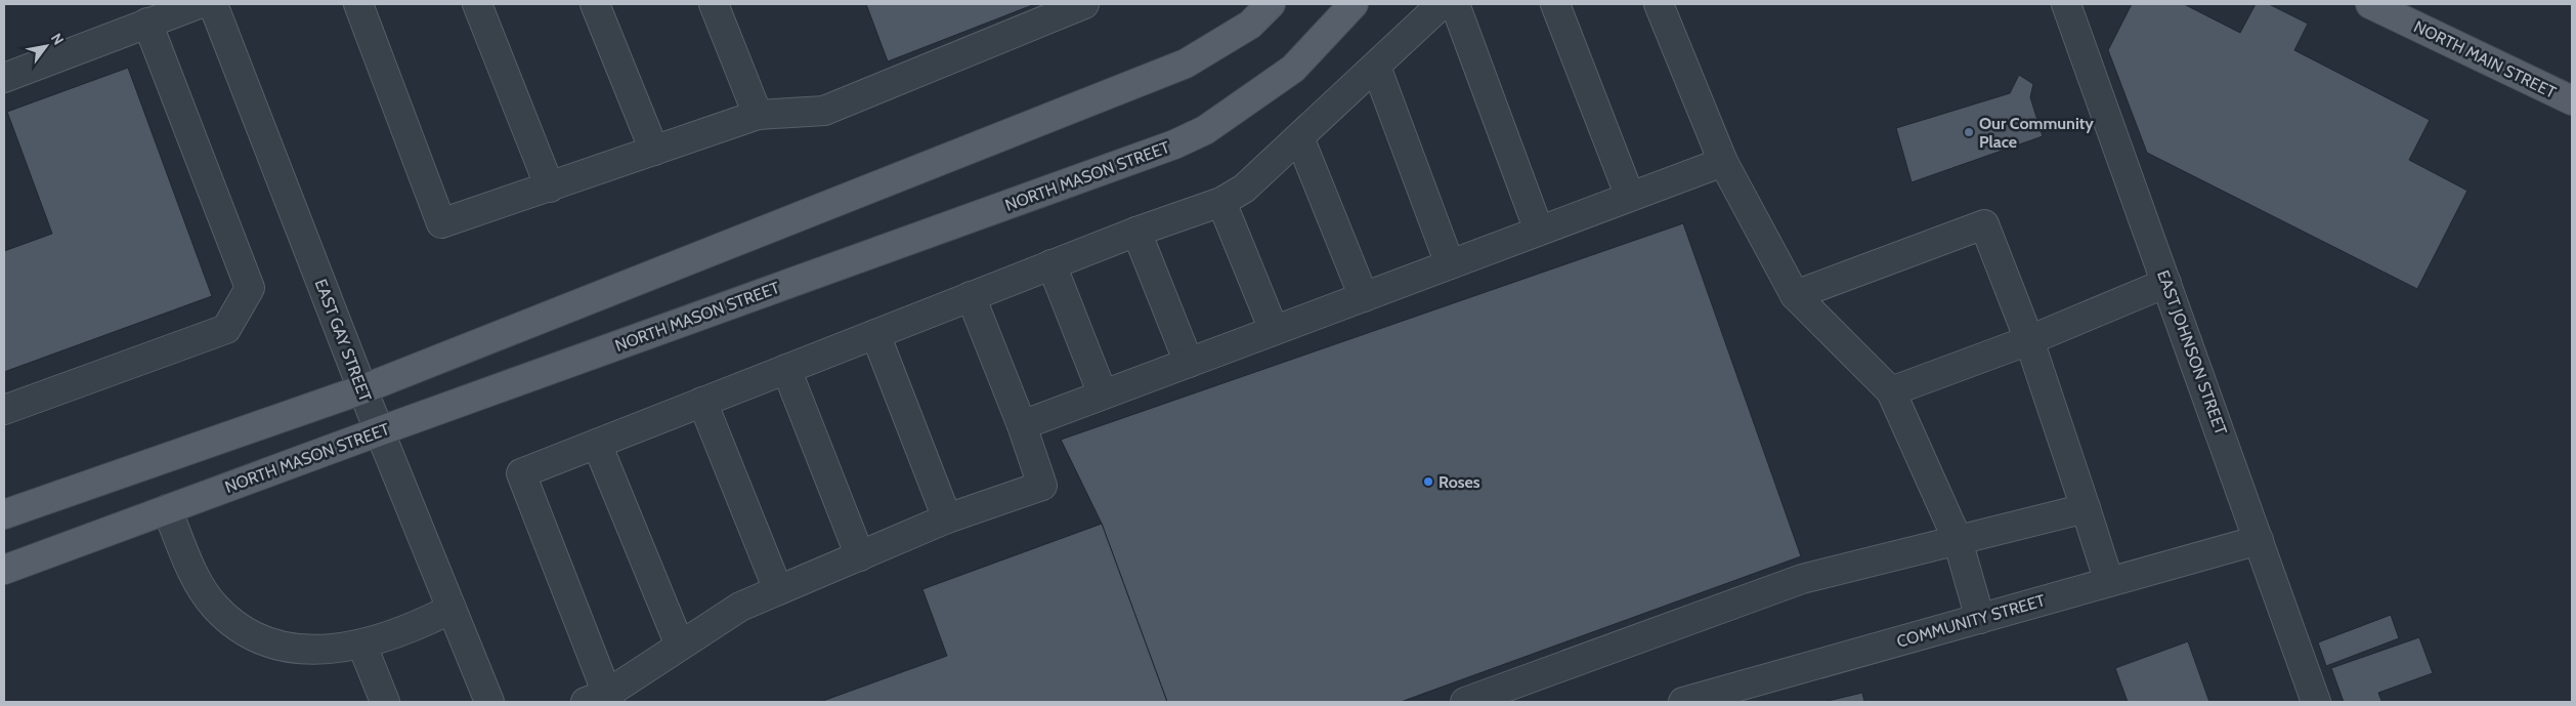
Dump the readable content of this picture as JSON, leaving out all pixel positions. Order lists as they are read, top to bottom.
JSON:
{
  "streets": {
    "main road": ["NORTH MAIN STREET", "NORTH MASON STREET"],
    "street": ["EAST GAY STREET", "EAST JOHNSON STREET", "COMMUNITY STREET"]
  },
  "crossings": [
    ["NORTH MASON STREET", "EAST GAY STREET"],
    ["EAST JOHNSON STREET", "COMMUNITY STREET"]
  ],
  "places": ["Our Community Place", "Roses"],
  "north": "top right"
}
